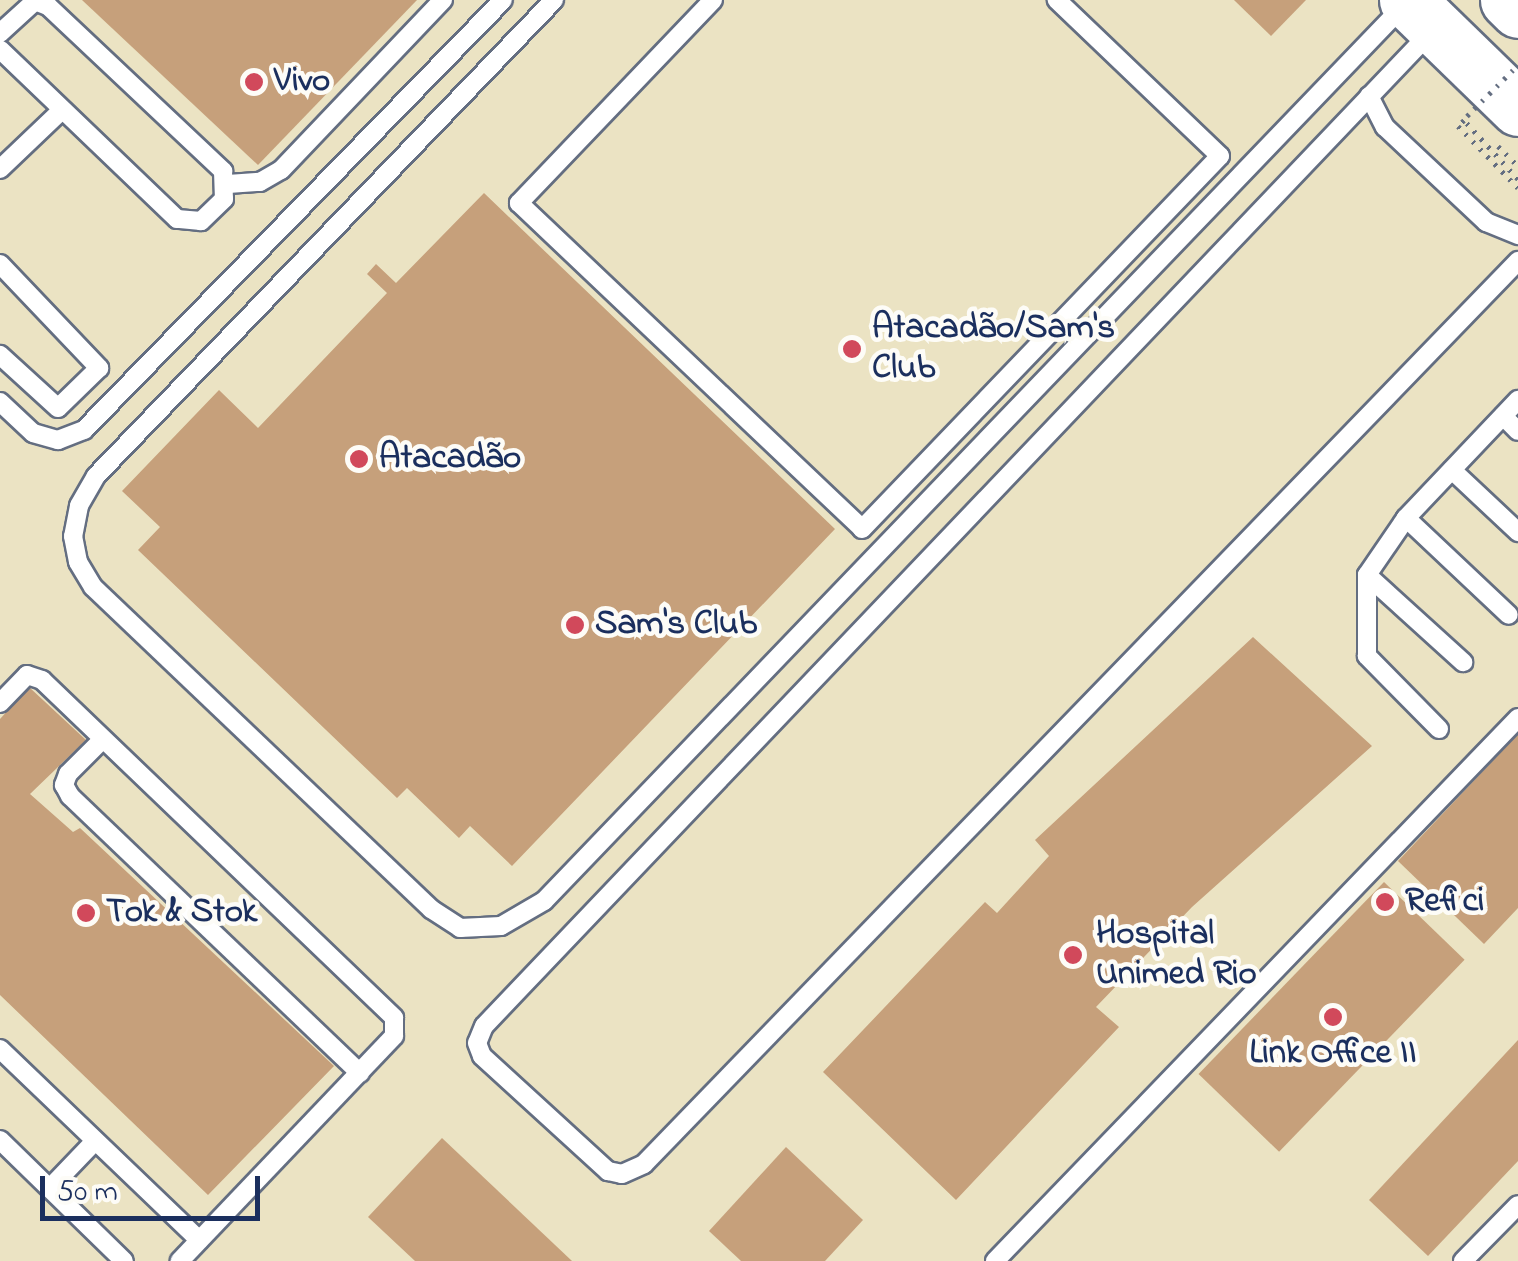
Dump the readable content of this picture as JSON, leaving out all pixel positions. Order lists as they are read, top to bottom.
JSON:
{
  "places": [
    "Vivo",
    "Atacadão/Sam's Club",
    "Atacadão",
    "Sam's Club",
    "Refici",
    "Tok & Stok",
    "Hospital Unimed Rio",
    "Link Office II"
  ],
  "scale_bar": "50 m"
}
